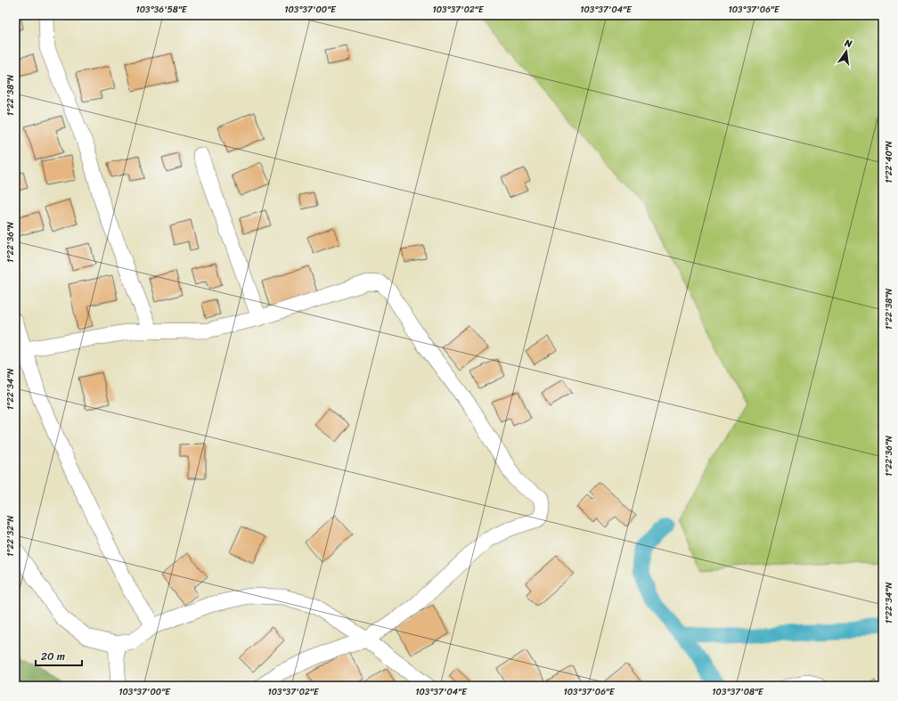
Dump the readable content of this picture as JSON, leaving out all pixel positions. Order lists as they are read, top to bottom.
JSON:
{
  "scale_bar": "20 m",
  "north": "top",
  "coordinates": [
    "103°36'58\"E",
    "103°37'00\"E",
    "103°37'02\"E",
    "103°37'04\"E",
    "103°37'06\"E",
    "1°22'38\"N",
    "1°22'40\"N",
    "1°22'36\"N",
    "1°22'34\"N",
    "1°22'32\"N",
    "103°37'08\"E"
  ]
}
